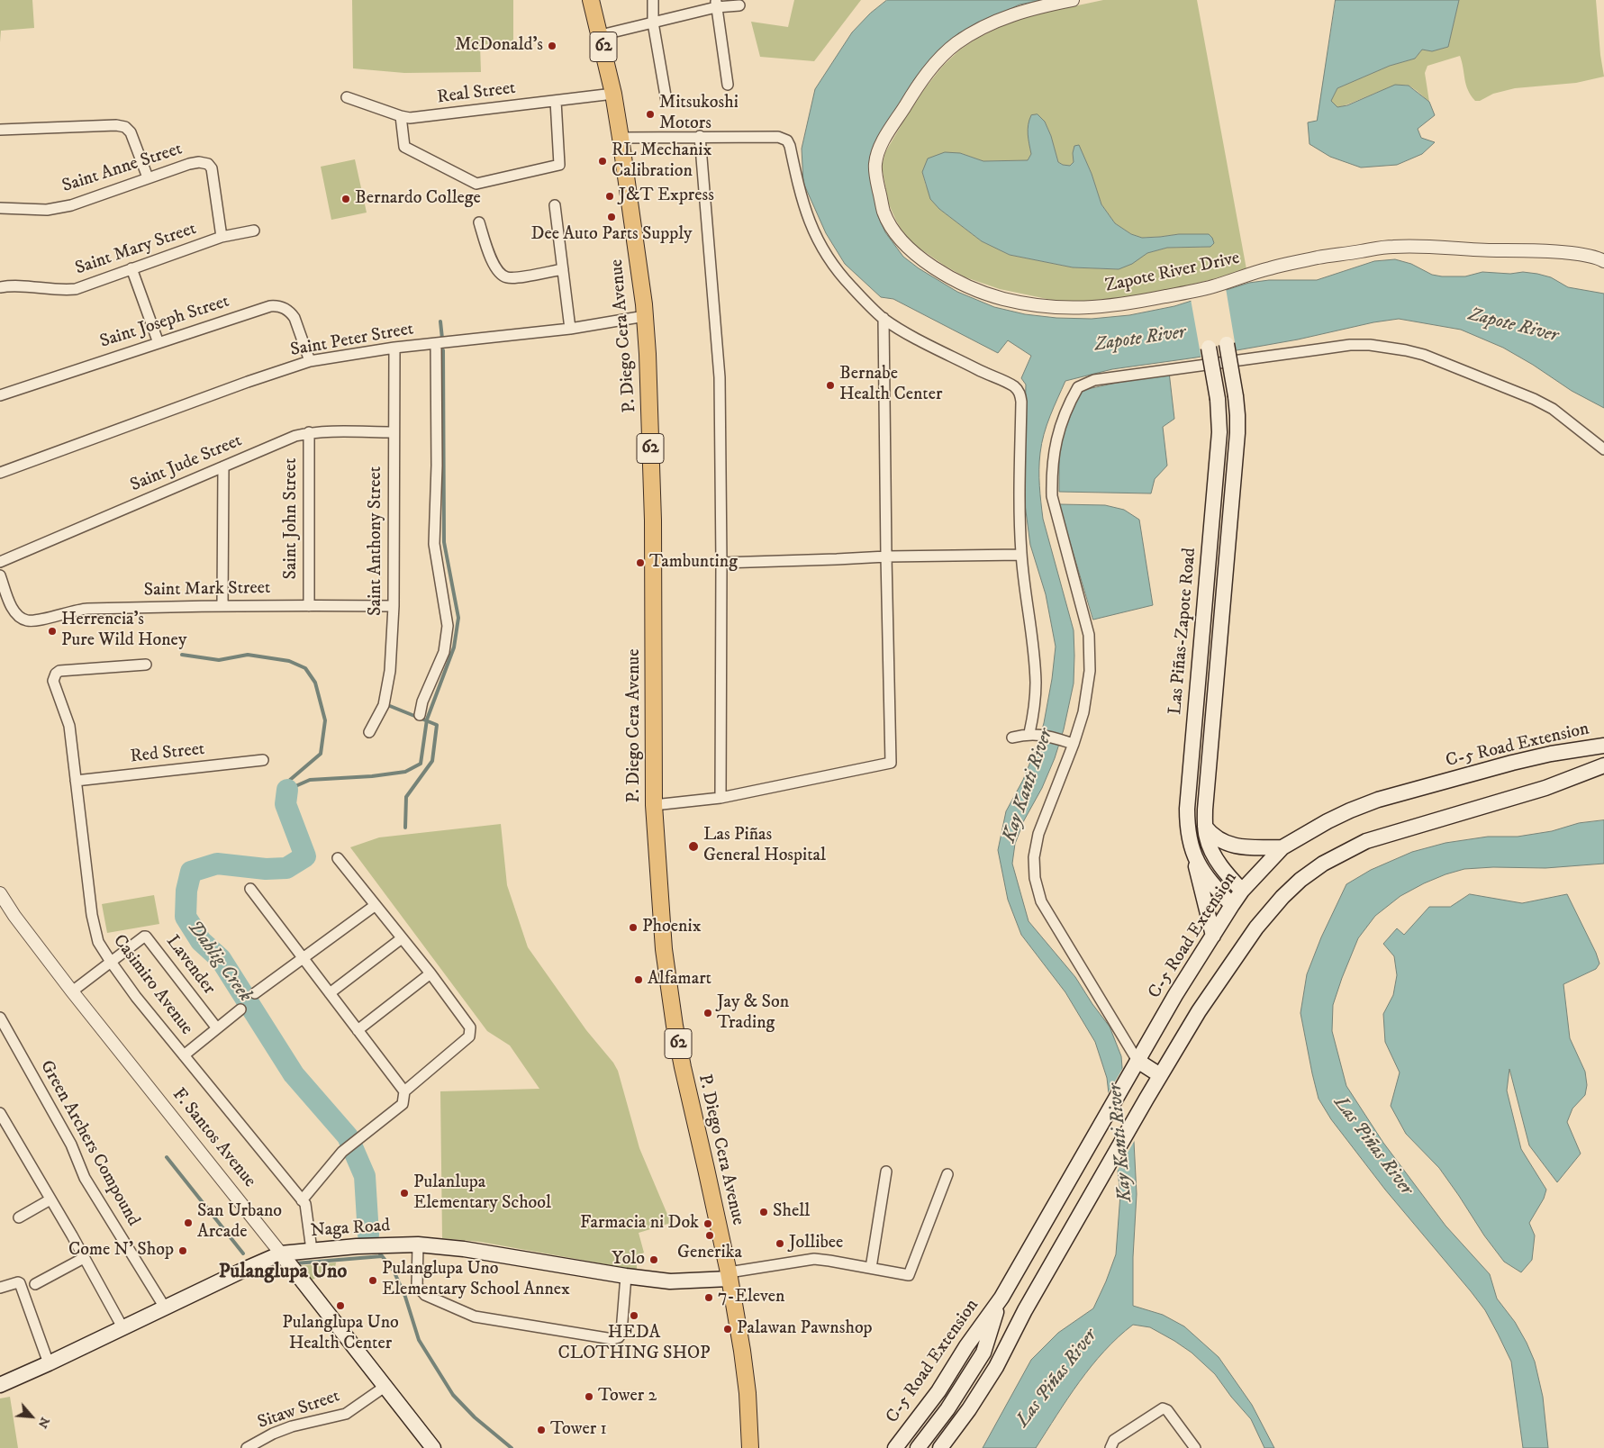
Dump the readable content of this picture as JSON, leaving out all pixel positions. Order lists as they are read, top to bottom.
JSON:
{
  "streets": {
    "main road": [
      "62",
      "P. Diego Cera Avenue",
      "Las Piñas-Zapote Road",
      "C-5 Road Extension",
      "F. Santos Avenue",
      "Naga Road"
    ],
    "street": [
      "Real Street",
      "Saint Anne Street",
      "Saint Mary Street",
      "Zapote River Drive",
      "Saint Joseph Street",
      "Saint Peter Street",
      "Saint Jude Street",
      "Saint John Street",
      "Saint Anthony Street",
      "Saint Mark Street",
      "Red Street",
      "Lavender",
      "Casimiro Avenue",
      "Green Archers Compound",
      "Sitaw Street"
    ]
  },
  "crossings": [
    ["Real Street", "P. Diego Cera Avenue"],
    ["Saint Anne Street", "Saint Mary Street"],
    ["Saint Joseph Street", "Saint Peter Street"],
    ["P. Diego Cera Avenue", "Saint Peter Street"],
    ["P. Diego Cera Avenue", "Naga Road"],
    ["Saint Peter Street", "Saint Anthony Street"],
    ["Saint Jude Street", "Saint John Street"],
    ["Saint Jude Street", "Saint Anthony Street"],
    ["Saint John Street", "Saint Mark Street"],
    ["Saint Anthony Street", "Saint Mark Street"],
    ["Las Piñas-Zapote Road", "C-5 Road Extension"],
    ["Red Street", "Casimiro Avenue"],
    ["Lavender", "Casimiro Avenue"],
    ["Casimiro Avenue", "Naga Road"],
    ["F. Santos Avenue", "Naga Road"],
    ["F. Santos Avenue", "Sitaw Street"],
    ["Green Archers Compound", "Naga Road"]
  ],
  "districts": ["Pulanglupa Uno"],
  "water": [
    "Zapote River",
    "Kay Kanti River",
    "Dahlig Creek",
    "Las Piñas River"
  ],
  "places": [
    "McDonald's",
    "Mitsukoshi Motors",
    "RL Mechanix Calibration",
    "J&T Express",
    "Bernardo College",
    "Dee Auto Parts Supply",
    "Bernabe Health Center",
    "Tambunting",
    "Herrencia's Pure Wild Honey",
    "Las Piñas General Hospital",
    "Phoenix",
    "Alfamart",
    "Jay & Son Trading",
    "Pulanlupa Elementary School",
    "Shell",
    "San Urbano Arcade",
    "Farmacia ni Dok",
    "Generika",
    "Jollibee",
    "Come N' Shop",
    "Yolo",
    "Pulanglupa Uno Elementary School Annex",
    "7-Eleven",
    "Pulanglupa Uno Health Center",
    "HEDA CLOTHING SHOP",
    "Palawan Pawnshop",
    "Tower 2",
    "Tower 1"
  ],
  "north": "bottom right"
}
